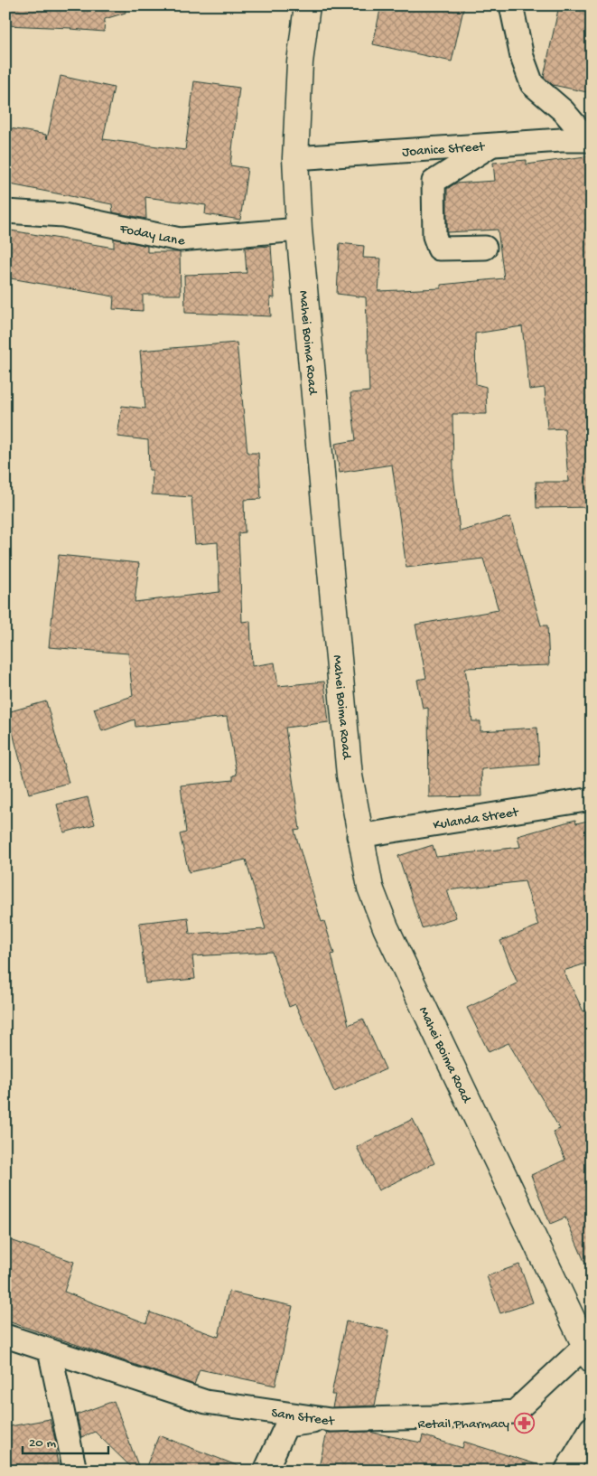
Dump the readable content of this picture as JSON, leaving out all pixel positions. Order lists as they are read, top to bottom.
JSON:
{
  "streets": {
    "main road": ["Mahei Boima Road"],
    "street": [
      "Joanice Street",
      "Foday Lane",
      "Kulanda Street",
      "Sam Street"
    ]
  },
  "crossings": [
    ["Joanice Street", "Mahei Boima Road"],
    ["Foday Lane", "Mahei Boima Road"],
    ["Mahei Boima Road", "Kulanda Street"],
    ["Mahei Boima Road", "Sam Street"]
  ],
  "places": {
    "pharmacy": ["Retail Pharmacy"]
  },
  "scale_bar": "20 m"
}
